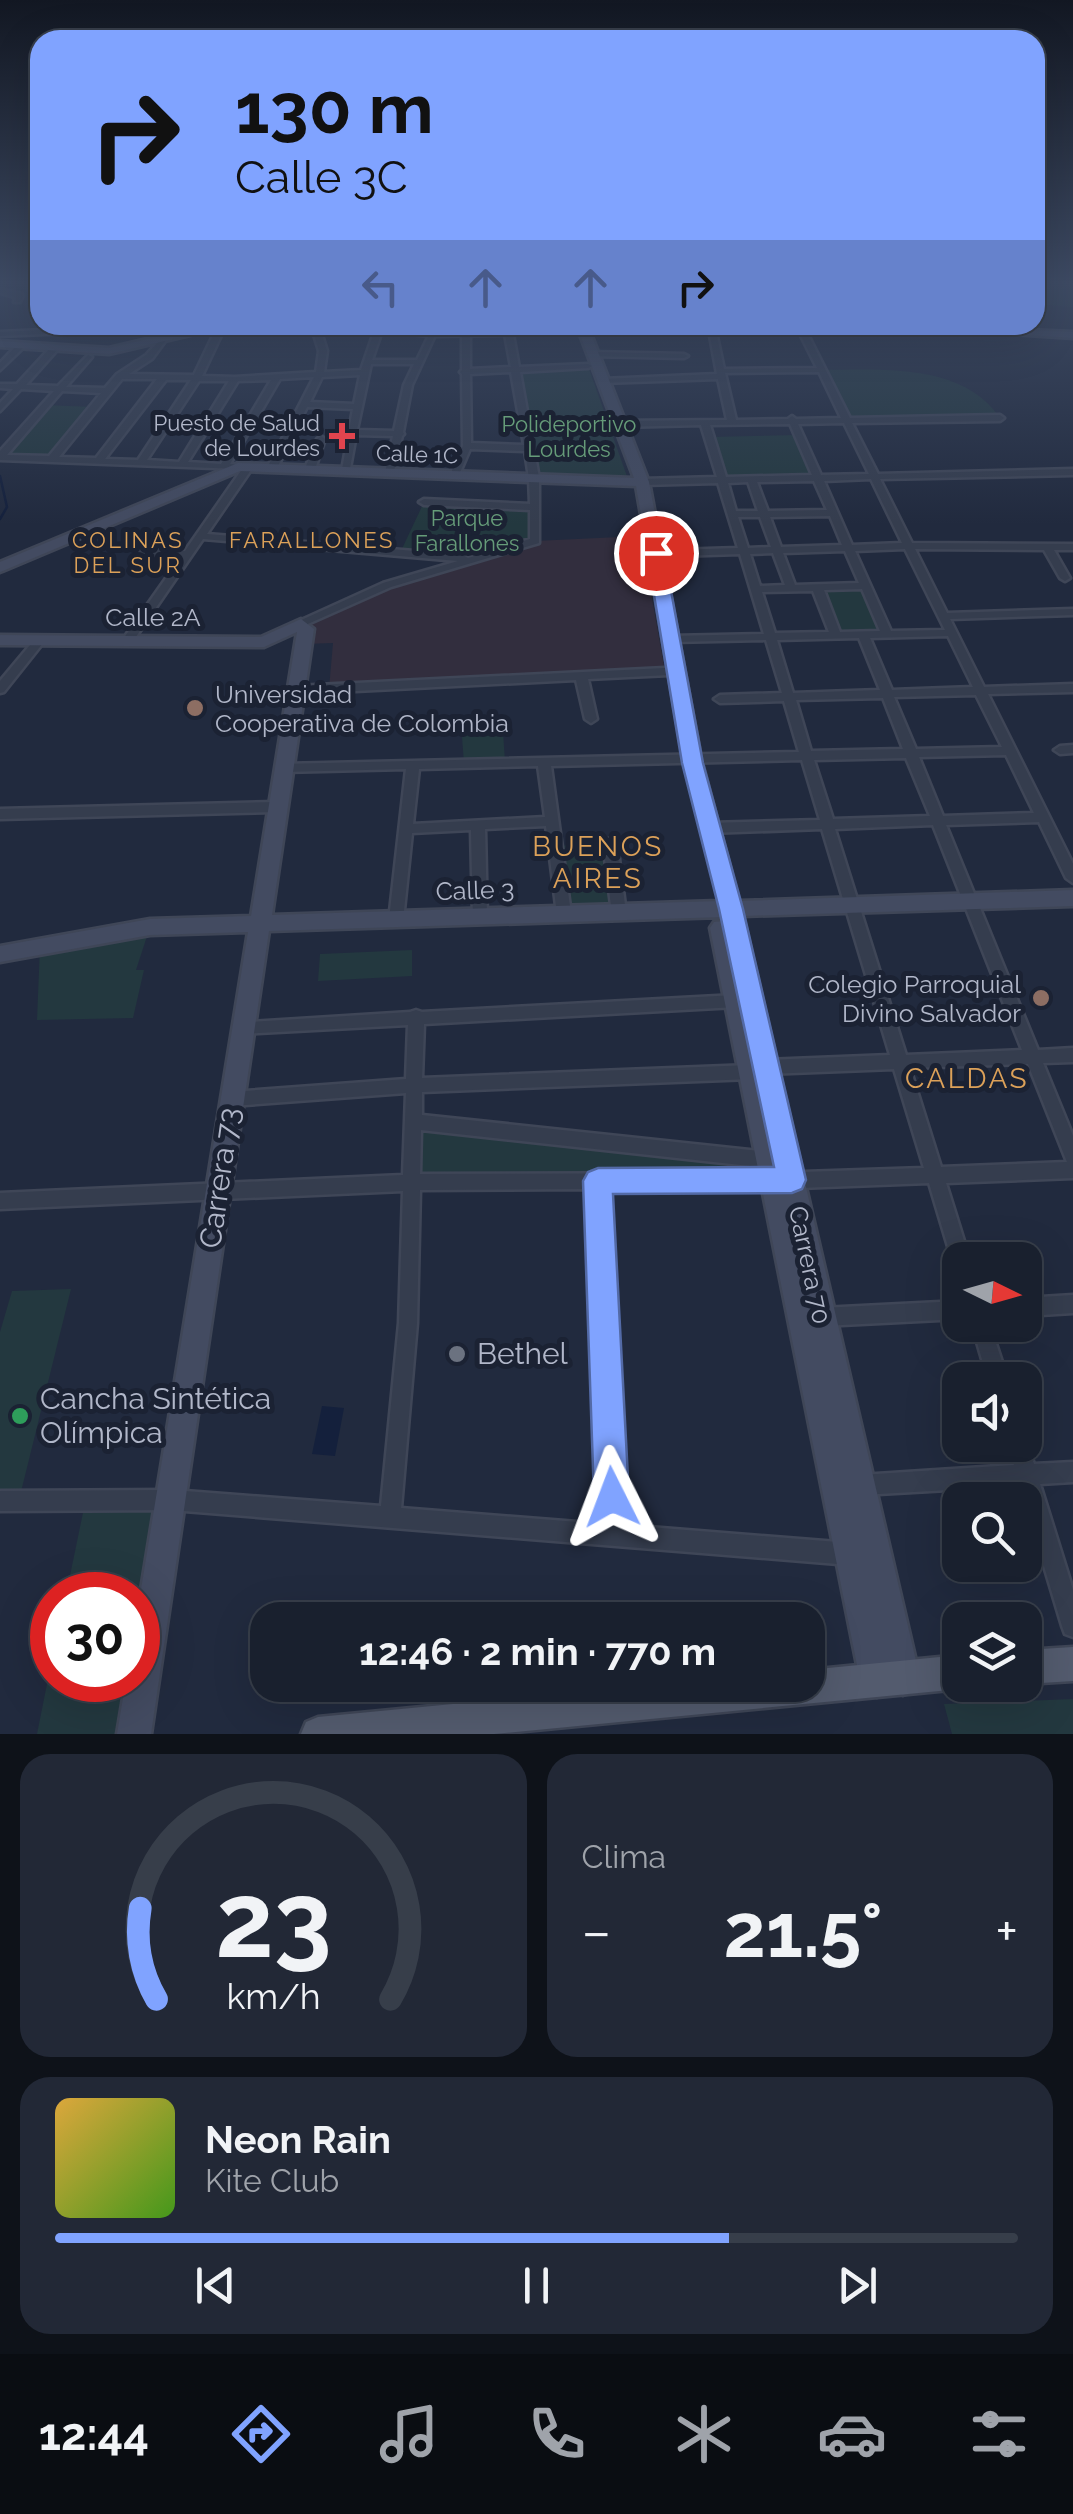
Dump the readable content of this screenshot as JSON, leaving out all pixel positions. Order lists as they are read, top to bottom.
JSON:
{
  "streets": {
    "street": [
      "Calle 1C",
      "Calle 2A",
      "Calle 3",
      "Carrera 73",
      "Carrera 70"
    ]
  },
  "crossings": [
    ["Calle 1C", "Carrera 70"],
    ["Calle 2A", "Carrera 73"],
    ["Calle 3", "Carrera 73"],
    ["Calle 3", "Carrera 70"]
  ],
  "districts": [
    "COLINAS DEL SUR",
    "FARALLONES",
    "BUENOS AIRES",
    "CALDAS"
  ],
  "parks": ["Polideportivo Lourdes", "Parque Farallones"],
  "places": {
    "health": ["Puesto de Salud de Lourdes"],
    "other": [
      "Universidad Cooperativa de Colombia",
      "Colegio Parroquial Divino Salvador",
      "Bethel",
      "Cancha Sintética Olímpica"
    ]
  },
  "north": "right",
  "page": {
    "turn": ["130 m", "Calle 3C"],
    "limit": "30",
    "trip": "12:46 · 2 min · 770 m",
    "tile": "Clima",
    "heat": ["−", "21.5°", "+"],
    "song": ["Neon Rain", "Kite Club"],
    "tabs": "12:44",
    "gauge": ["23", "km/h"]
  }
}
